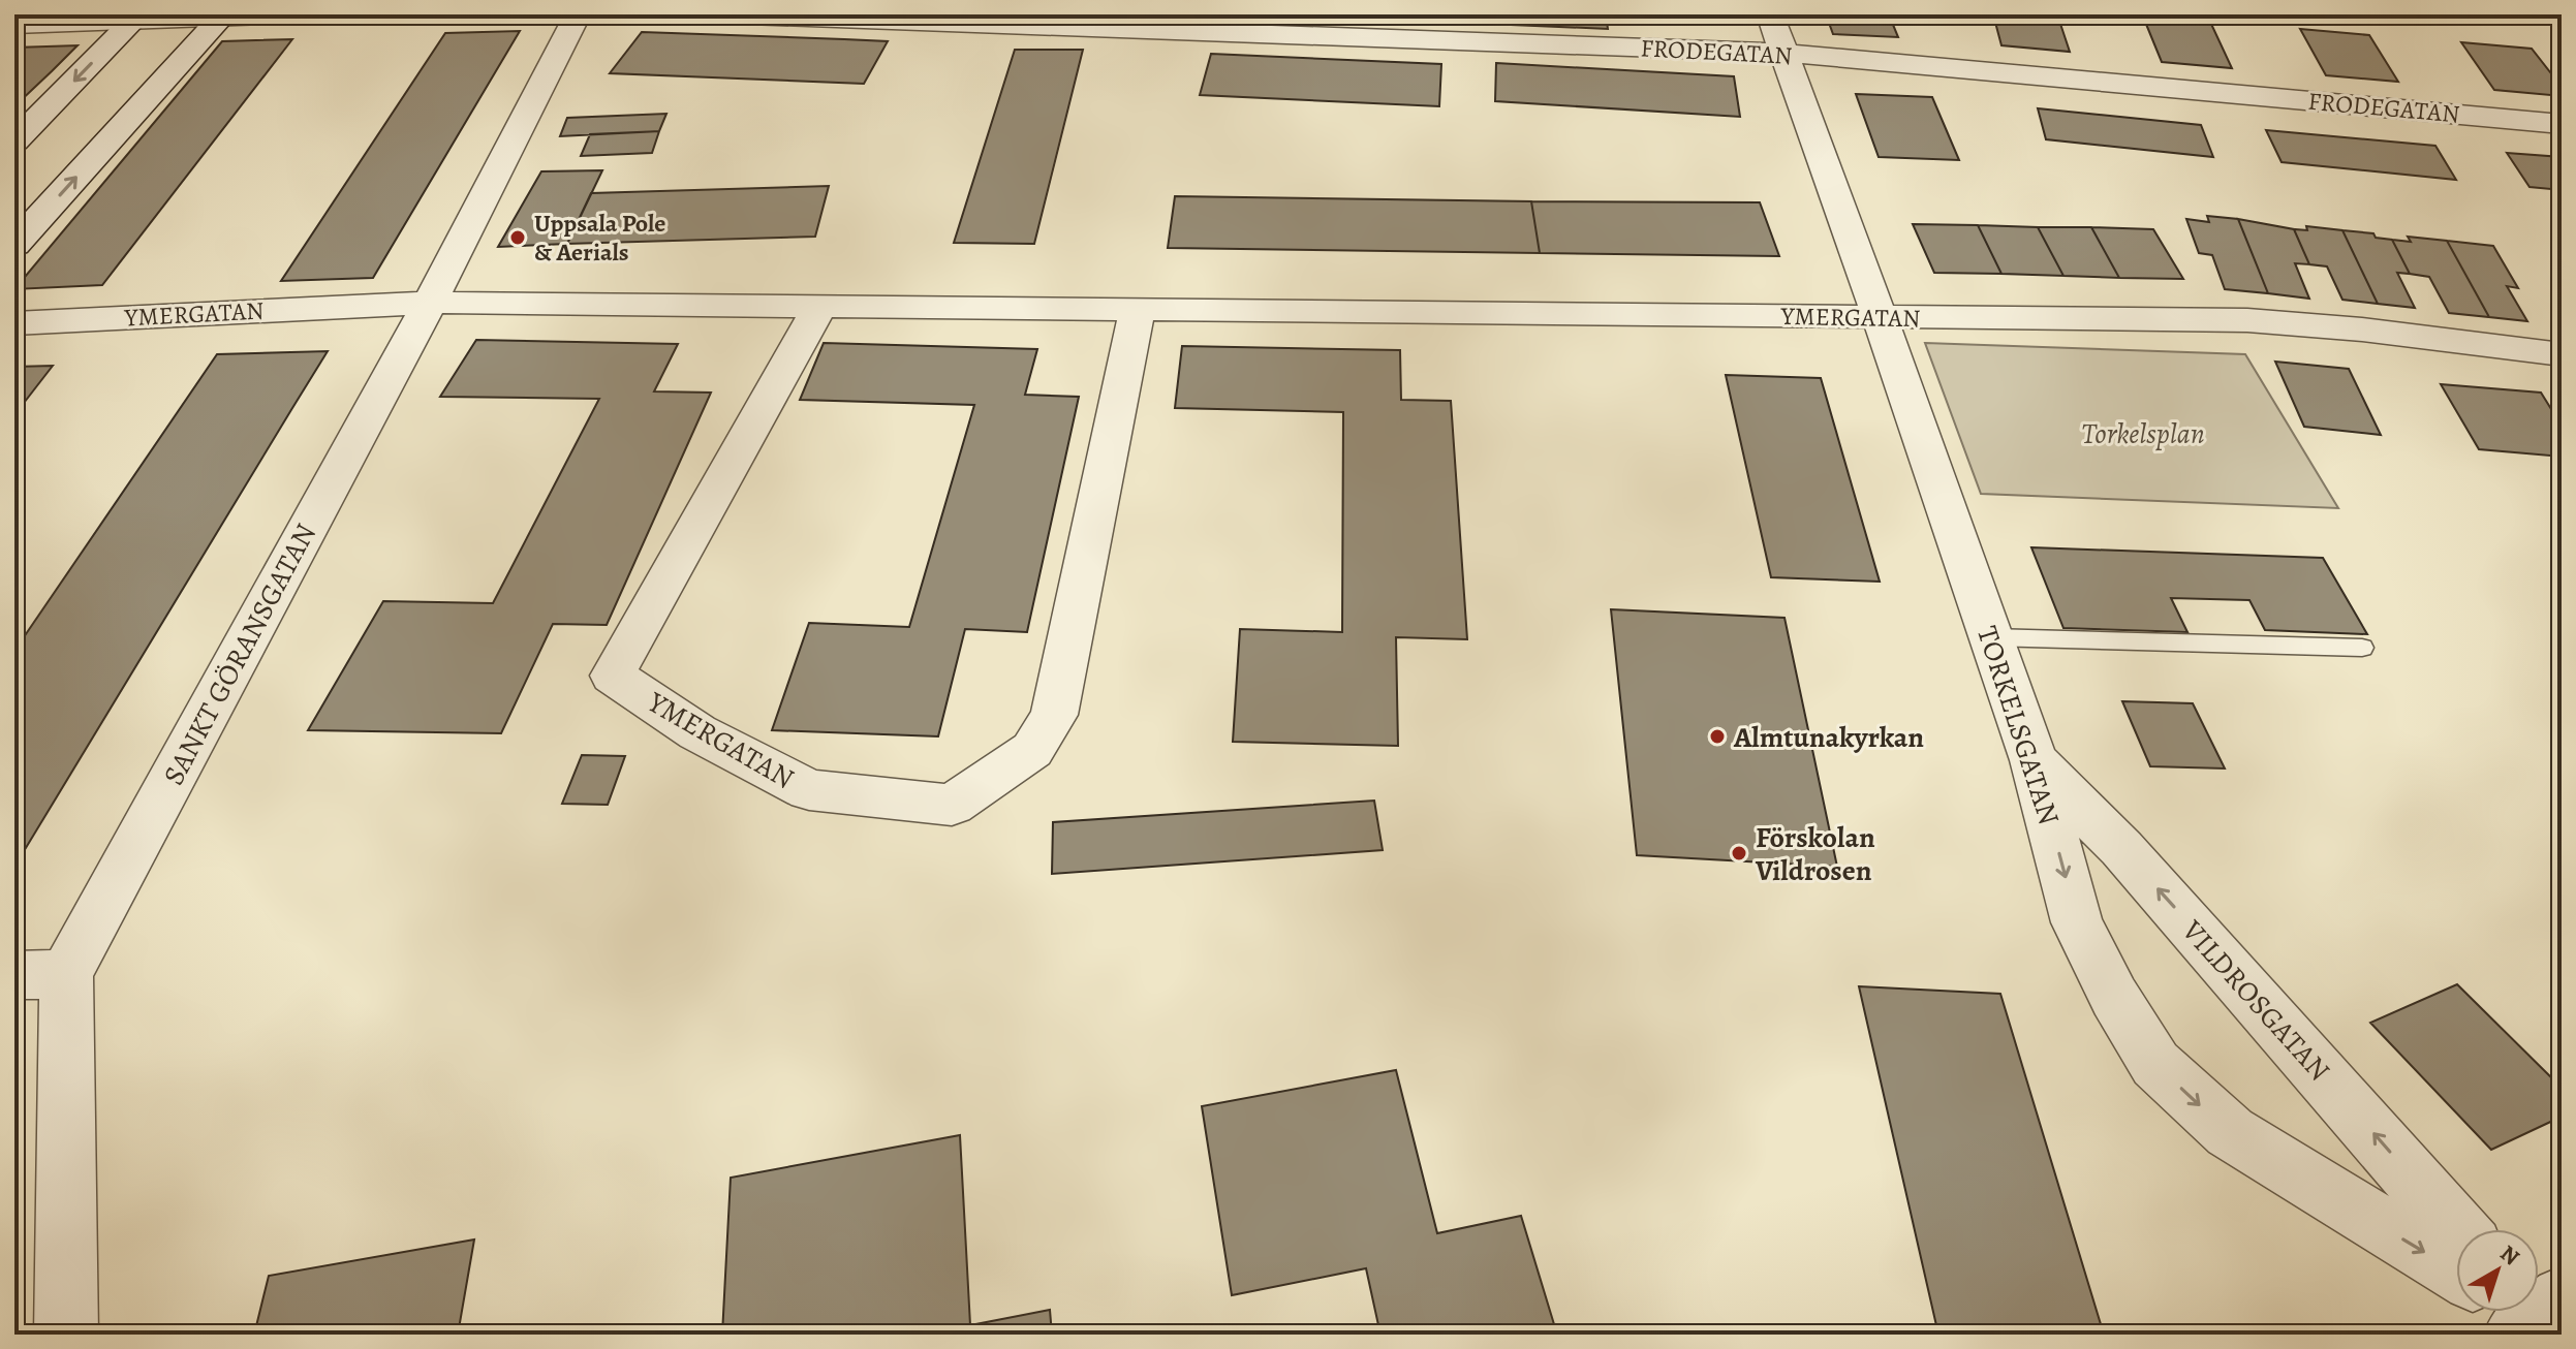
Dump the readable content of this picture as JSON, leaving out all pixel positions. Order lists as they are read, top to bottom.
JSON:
{
  "streets": {
    "street": [
      "FRODEGATAN",
      "YMERGATAN",
      "SANKT GÖRANSGATAN",
      "TORKELSGATAN",
      "VILDROSGATAN"
    ]
  },
  "crossings": [
    ["FRODEGATAN", "TORKELSGATAN"],
    ["YMERGATAN", "SANKT GÖRANSGATAN"],
    ["YMERGATAN", "TORKELSGATAN"],
    ["TORKELSGATAN", "VILDROSGATAN"]
  ],
  "one_way": ["TORKELSGATAN", "VILDROSGATAN"],
  "parks": ["Torkelsplan"],
  "places": ["Uppsala Pole & Aerials", "Almtunakyrkan", "Förskolan Vildrosen"],
  "north": "top right"
}
